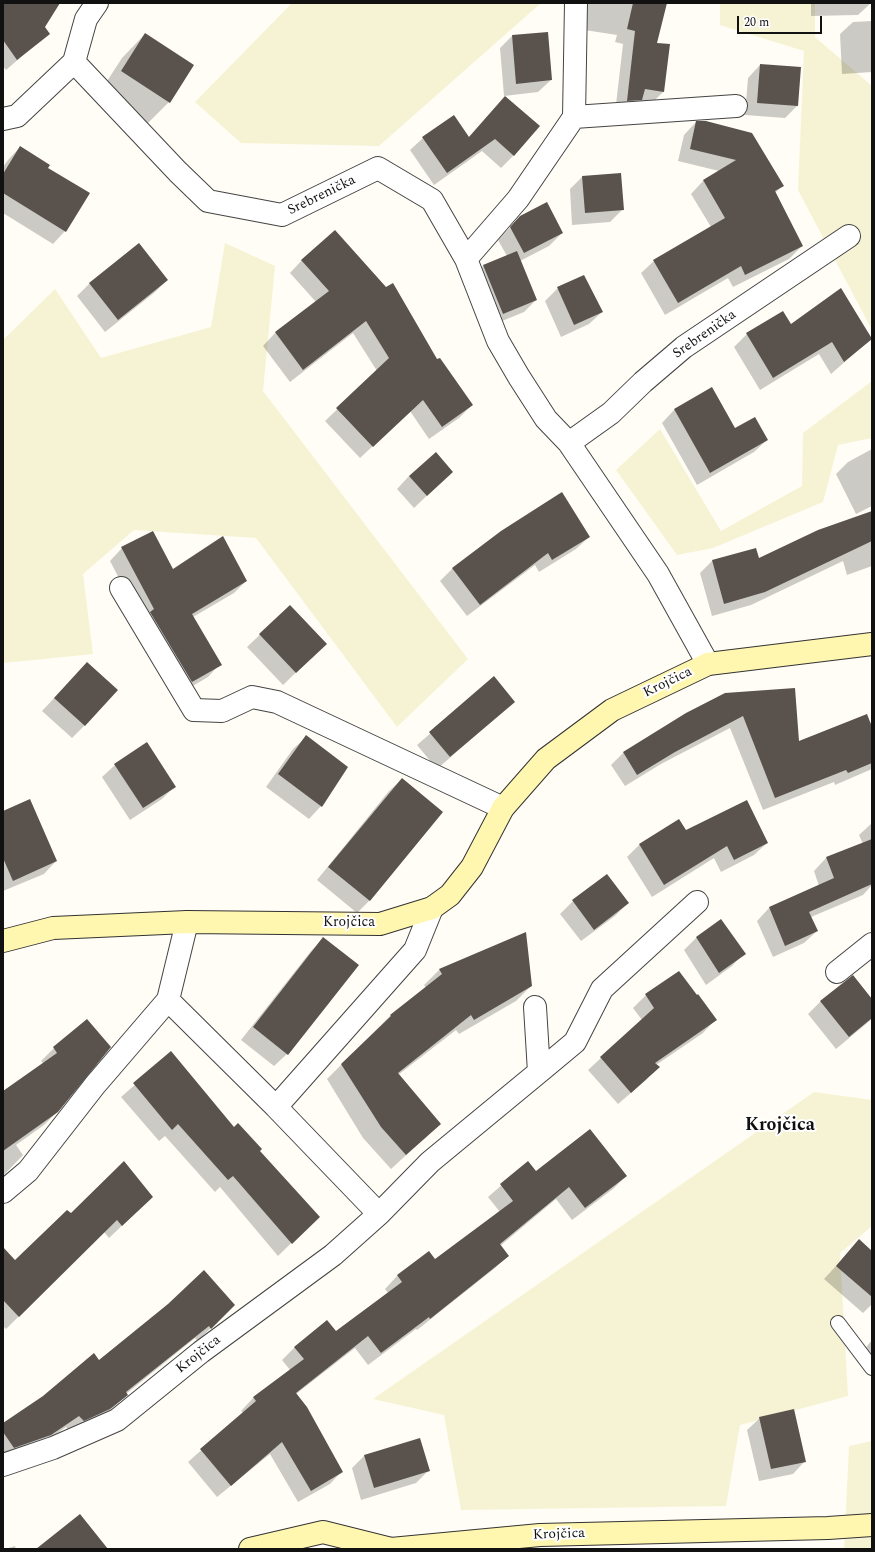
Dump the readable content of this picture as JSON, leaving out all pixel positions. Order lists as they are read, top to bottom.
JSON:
{
  "streets": {
    "main road": ["Krojčica"],
    "street": ["Srebrenička"]
  },
  "crossings": [
    ["Srebrenička", "Krojčica"]
  ],
  "districts": ["Krojčica"],
  "scale_bar": "20 m"
}
